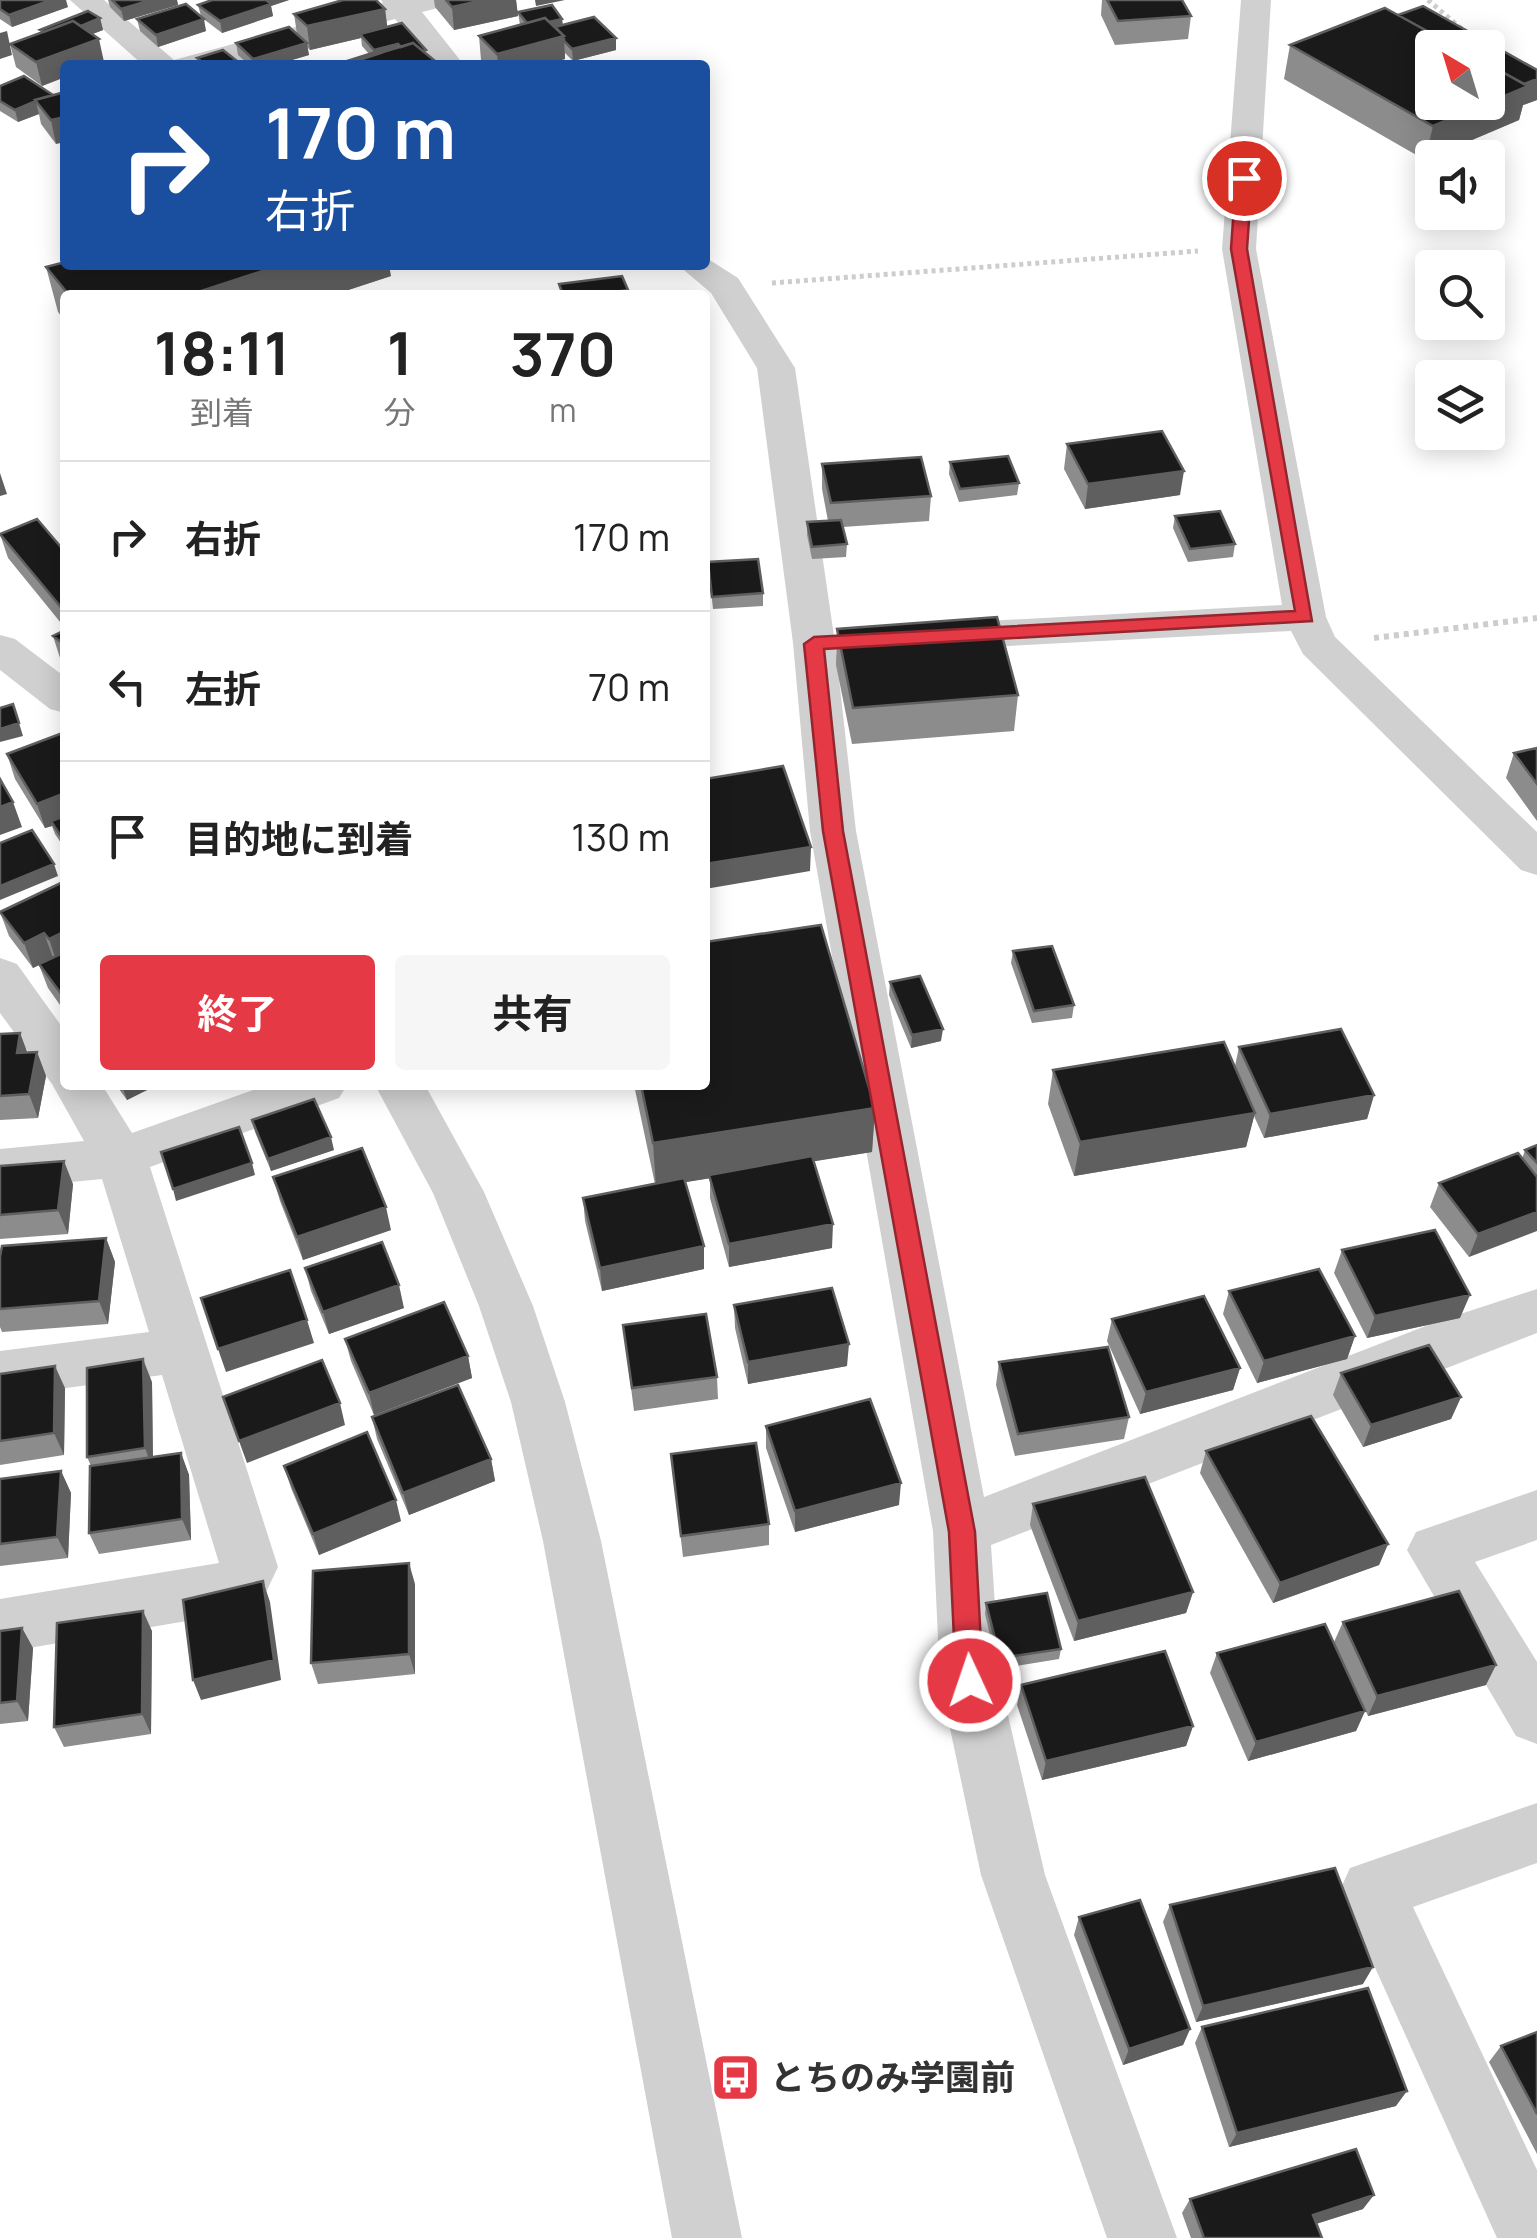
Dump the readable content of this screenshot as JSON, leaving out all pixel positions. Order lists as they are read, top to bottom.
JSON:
{
  "places": {
    "bus stop": ["とちのみ学園前"]
  },
  "north": "top left",
  "page": {
    "turn": ["170 m", "右折"],
    "eta": [
      "18:11",
      "到着",
      "1",
      "分",
      "370",
      "m"
    ],
    "list": [
      {
        "name": "右折",
        "value": "170 m"
      },
      {
        "name": "左折",
        "value": "70 m"
      },
      {
        "name": "目的地に到着",
        "value": "130 m"
      }
    ],
    "buttons": ["終了", "共有"]
  }
}
